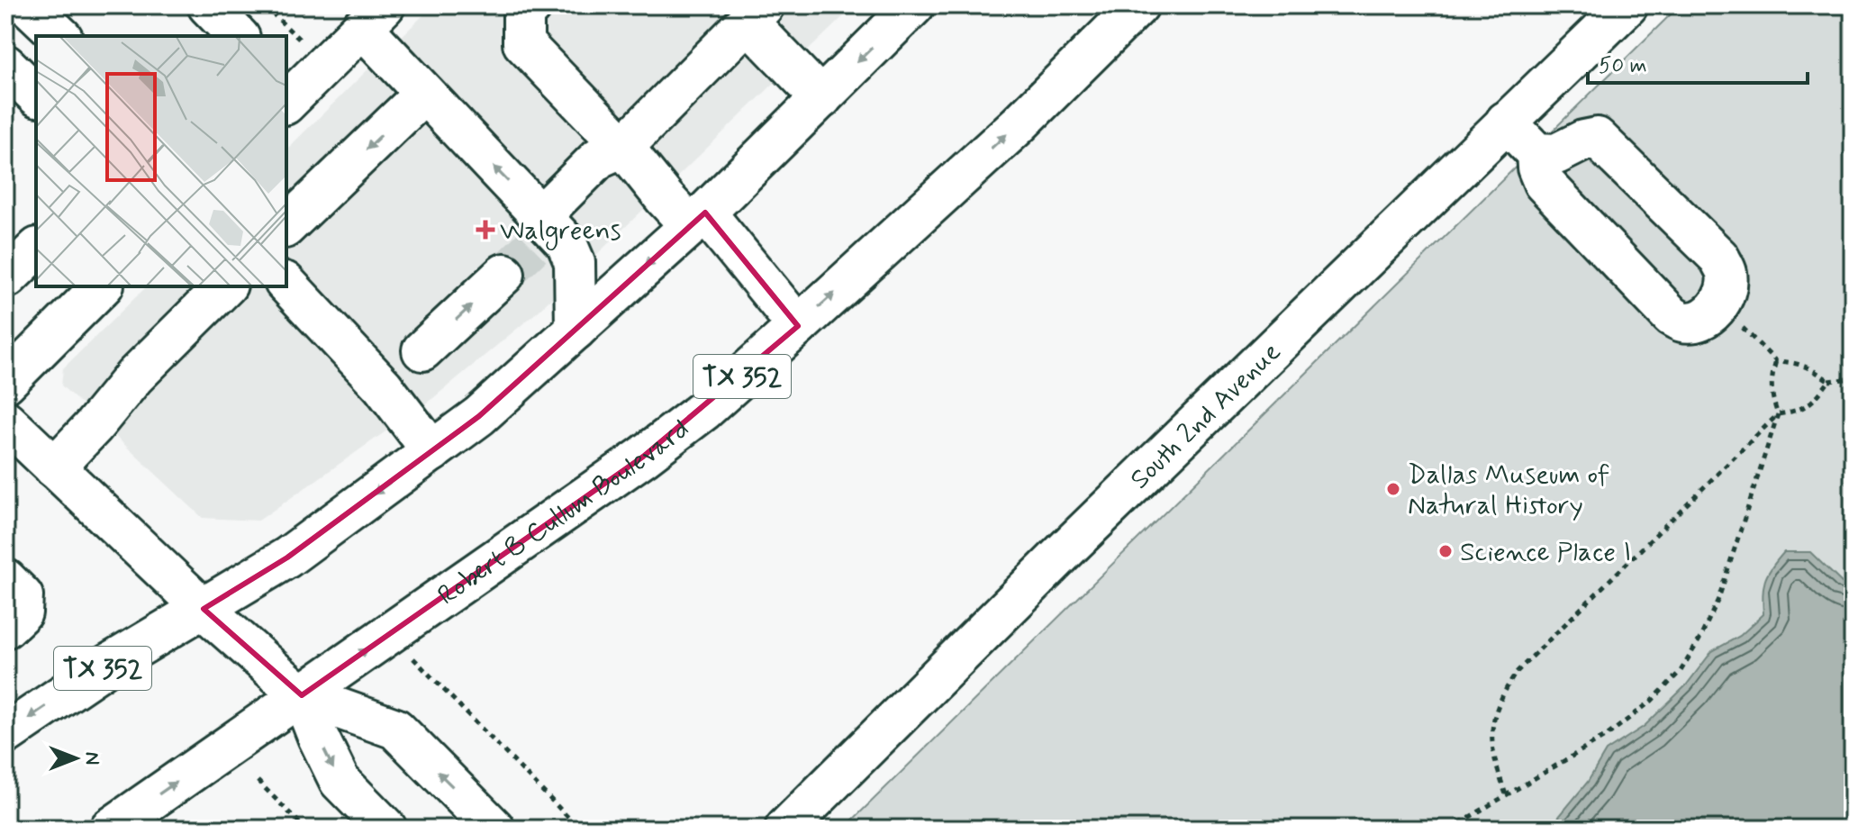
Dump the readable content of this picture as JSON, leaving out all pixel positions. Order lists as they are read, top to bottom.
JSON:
{
  "streets": {
    "main road": ["TX 352", "South 2nd Avenue", "Robert B Cullum Boulevard"]
  },
  "places": {
    "health": ["Walgreens"],
    "other": ["Dallas Museum of Natural History", "Science Place I"]
  },
  "scale_bar": "50 m",
  "north": "right"
}
